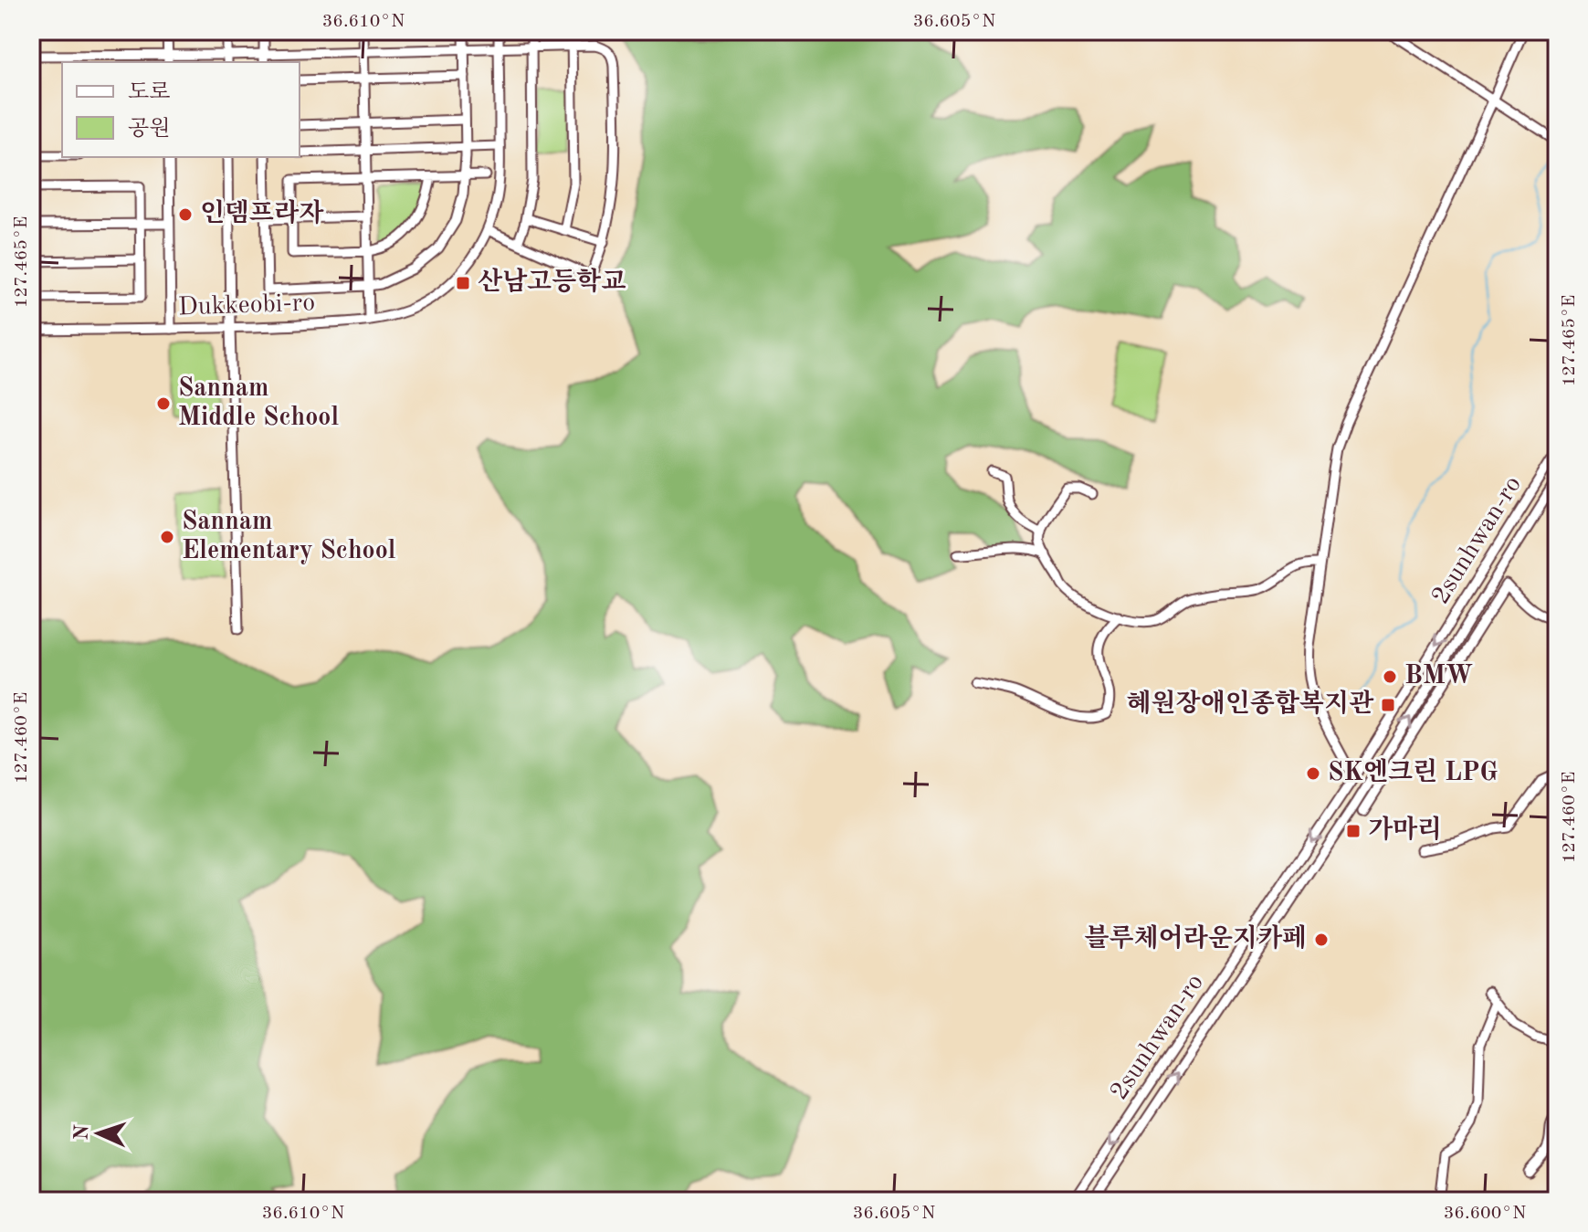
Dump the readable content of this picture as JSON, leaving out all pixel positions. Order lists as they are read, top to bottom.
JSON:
{
  "streets": {
    "street": ["Dukkeobi-ro", "2sunhwan-ro"]
  },
  "places": {
    "other": [
      "인뎀프라자",
      "Sannam Middle School",
      "Sannam Elementary School",
      "BMW",
      "SK엔크린 LPG",
      "블루체어라운지카페"
    ],
    "transit": ["산남고등학교", "혜원장애인종합복지관", "가마리"]
  },
  "legend": ["도로", "공원"],
  "north": "left",
  "coordinates": [
    "36.610°N",
    "36.605°N",
    "127.465°E",
    "127.460°E",
    "36.600°N"
  ]
}
